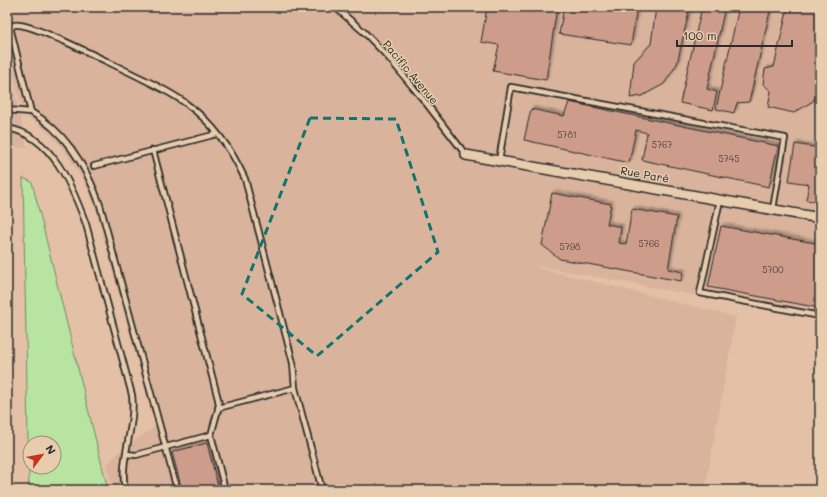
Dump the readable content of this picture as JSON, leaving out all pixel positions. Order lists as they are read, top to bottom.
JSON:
{
  "streets": {
    "street": ["Rue Paré"],
    "lane": ["Pacific Avenue"]
  },
  "crossings": [
    ["Pacific Avenue", "Rue Paré"]
  ],
  "house_numbers": [
    "5781",
    "5767",
    "5745",
    "5766",
    "5798",
    "5700"
  ],
  "scale_bar": "100 m",
  "north": "top right"
}
